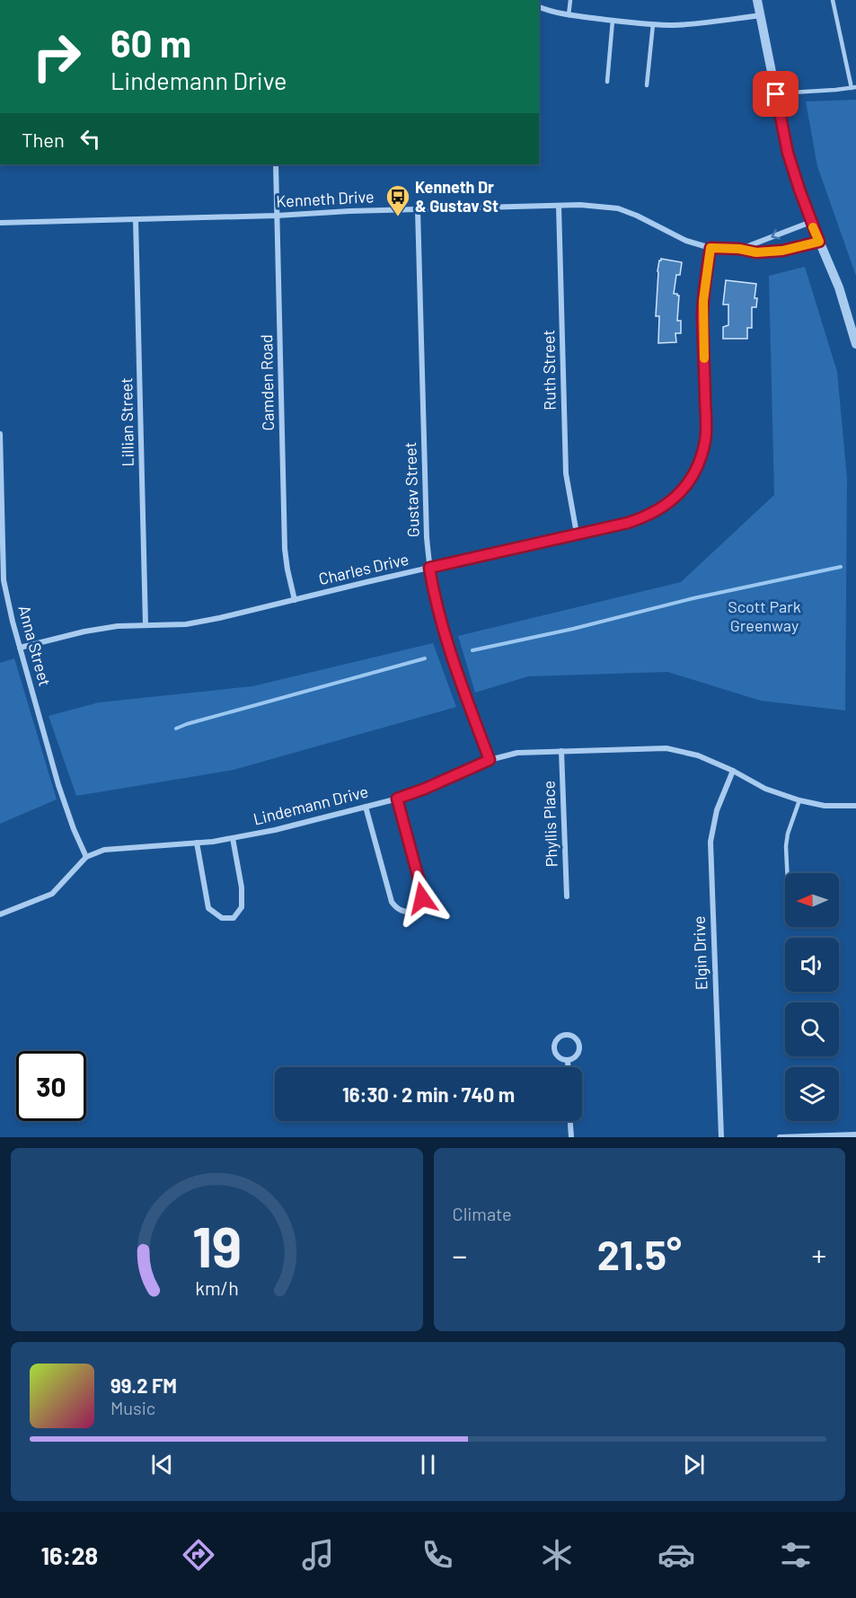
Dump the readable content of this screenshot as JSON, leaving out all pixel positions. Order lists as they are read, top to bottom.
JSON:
{
  "streets": {
    "street": [
      "Kenneth Drive",
      "Ruth Street",
      "Camden Road",
      "Lillian Street",
      "Gustav Street",
      "Charles Drive",
      "Anna Street",
      "Lindemann Drive",
      "Phyllis Place",
      "Elgin Drive"
    ]
  },
  "crossings": [
    ["Kenneth Drive", "Ruth Street"],
    ["Kenneth Drive", "Camden Road"],
    ["Kenneth Drive", "Lillian Street"],
    ["Kenneth Drive", "Gustav Street"],
    ["Kenneth Drive", "Charles Drive"],
    ["Ruth Street", "Charles Drive"],
    ["Camden Road", "Charles Drive"],
    ["Lillian Street", "Charles Drive"],
    ["Gustav Street", "Charles Drive"],
    ["Gustav Street", "Lindemann Drive"],
    ["Charles Drive", "Anna Street"],
    ["Anna Street", "Lindemann Drive"],
    ["Lindemann Drive", "Phyllis Place"],
    ["Lindemann Drive", "Elgin Drive"]
  ],
  "parks": ["Scott Park Greenway"],
  "places": {
    "bus stop": ["Kenneth Dr & Gustav St"]
  },
  "north": "left",
  "page": {
    "turn": ["60 m", "Lindemann Drive"],
    "then": "Then",
    "limit": "30",
    "trip": "16:30 · 2 min · 740 m",
    "tile": "Climate",
    "heat": ["−", "21.5°", "+"],
    "song": ["99.2 FM", "Music"],
    "tabs": "16:28",
    "gauge": ["19", "km/h"]
  }
}
